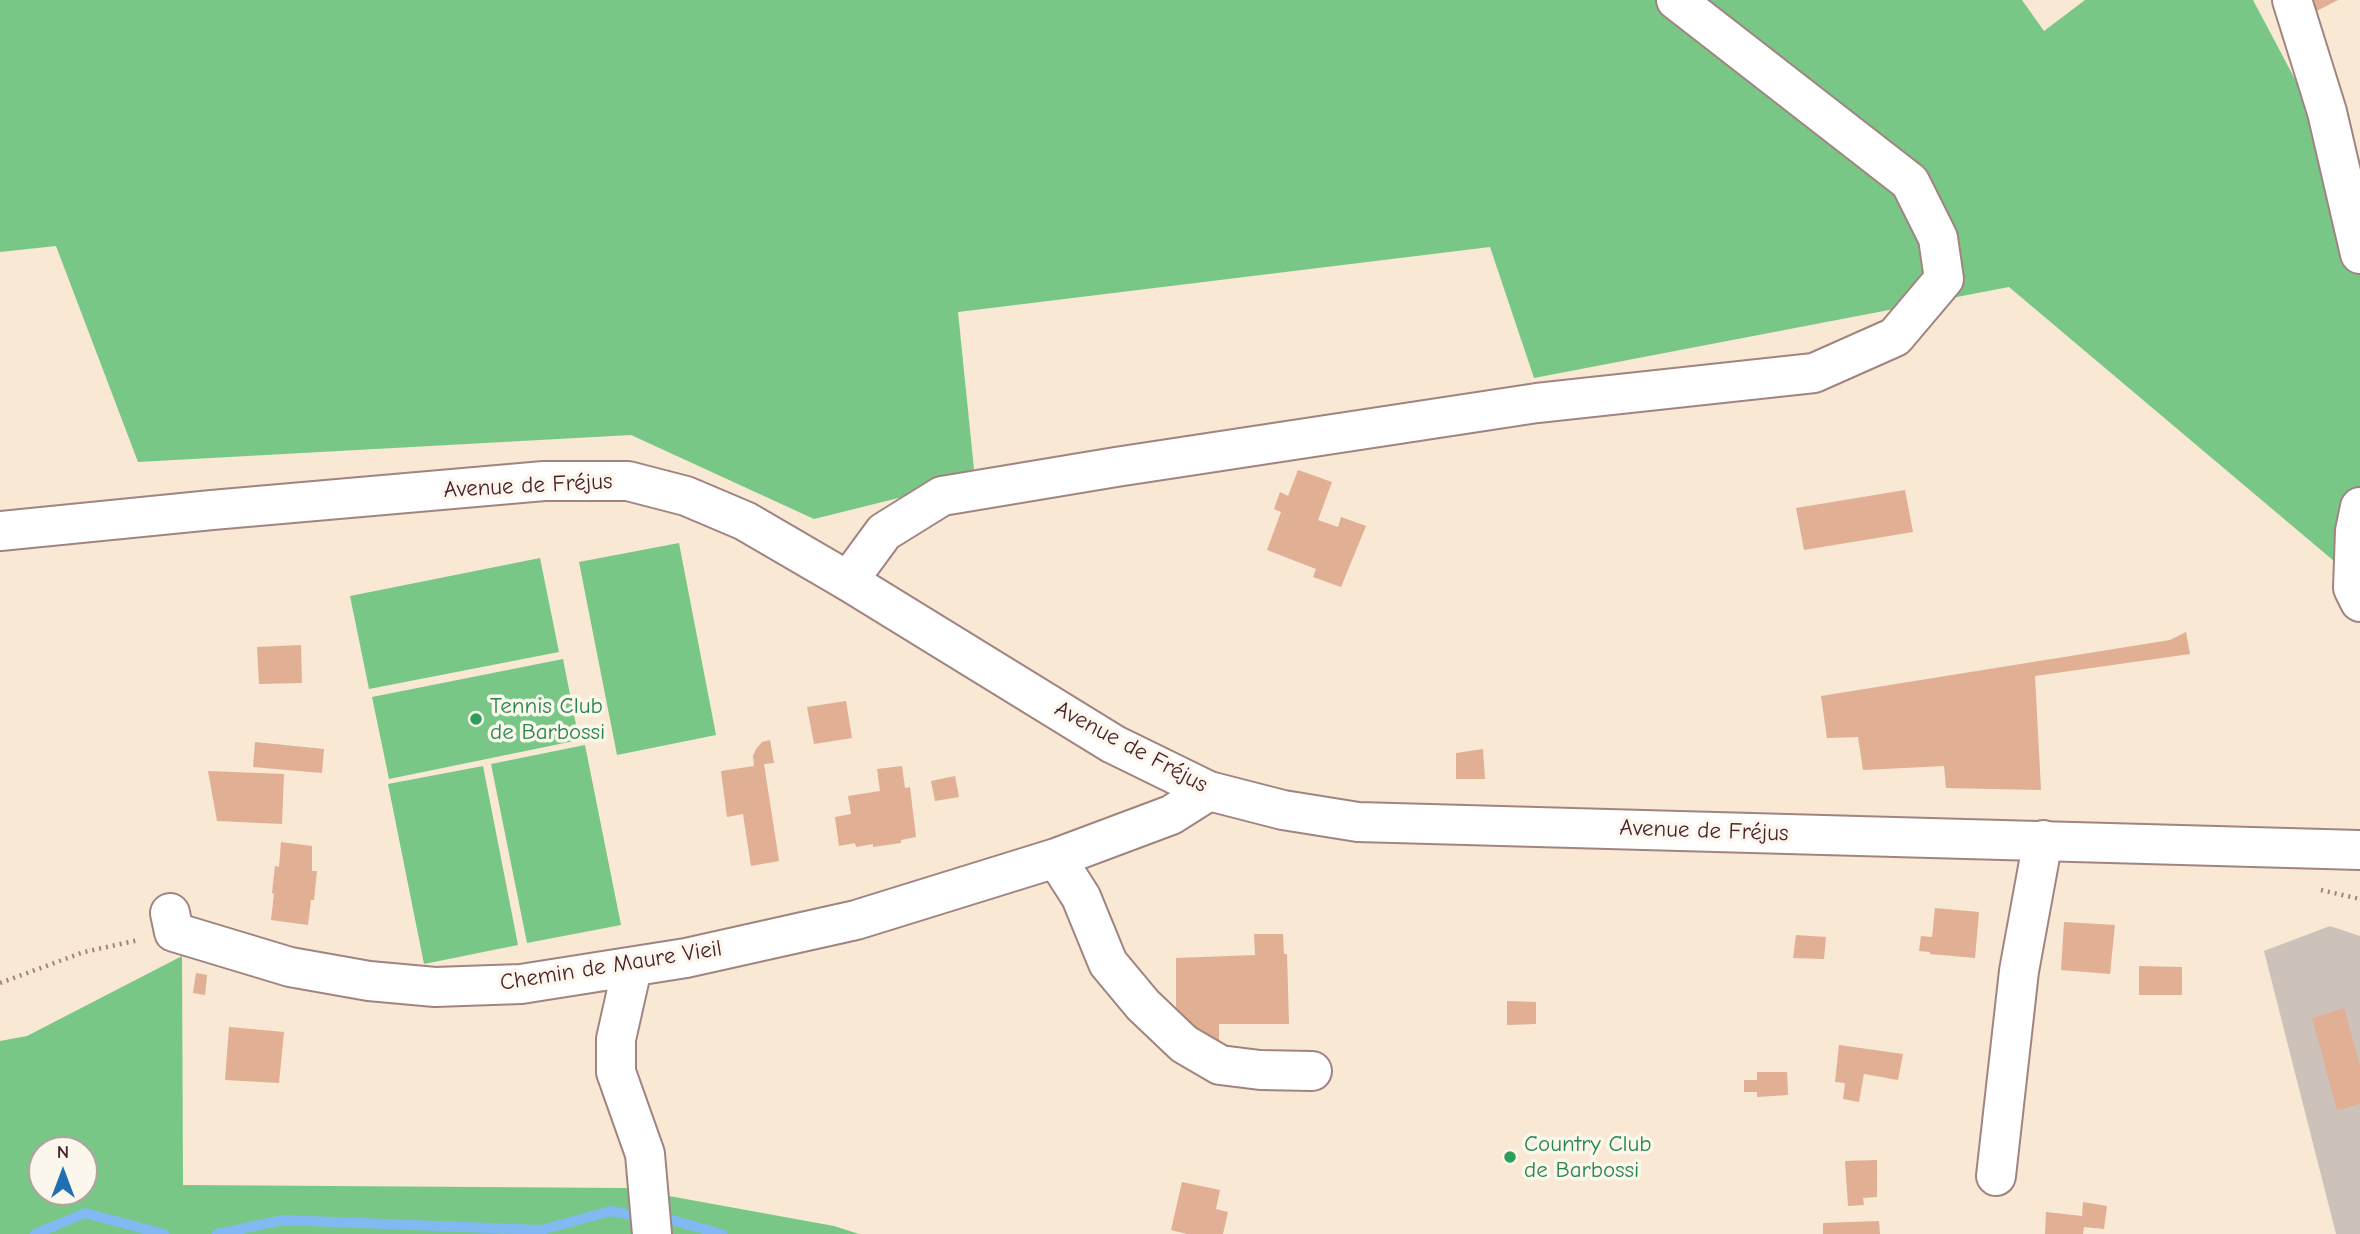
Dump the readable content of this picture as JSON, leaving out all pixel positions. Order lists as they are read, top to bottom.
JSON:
{
  "streets": {
    "main road": ["Avenue de Fréjus", "Chemin de Maure Vieil"]
  },
  "crossings": [
    ["Avenue de Fréjus", "Chemin de Maure Vieil"]
  ],
  "places": ["Tennis Club de Barbossi", "Country Club de Barbossi"],
  "north": "top"
}
